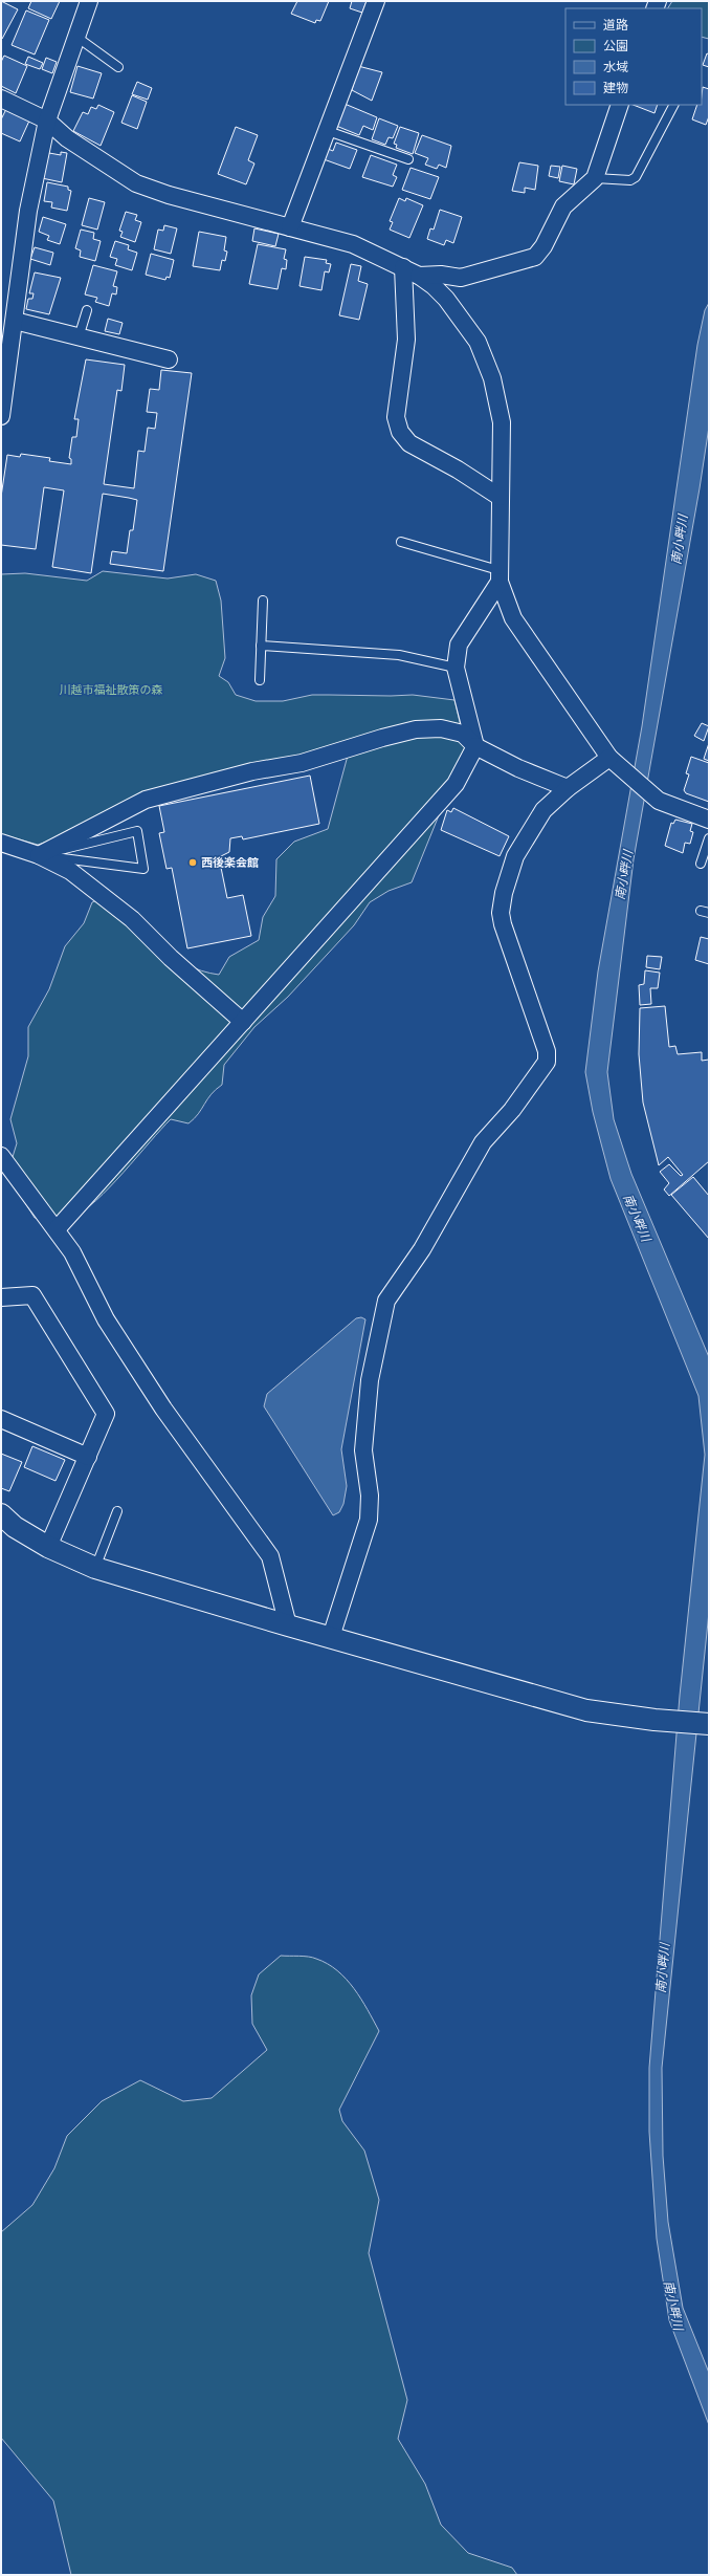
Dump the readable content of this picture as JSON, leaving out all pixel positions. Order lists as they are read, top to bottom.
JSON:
{
  "water": ["南小畔川"],
  "parks": ["川越市福祉散策の森"],
  "places": ["西後楽会館"],
  "legend": [
    "道路",
    "公園",
    "水域",
    "建物"
  ]
}
